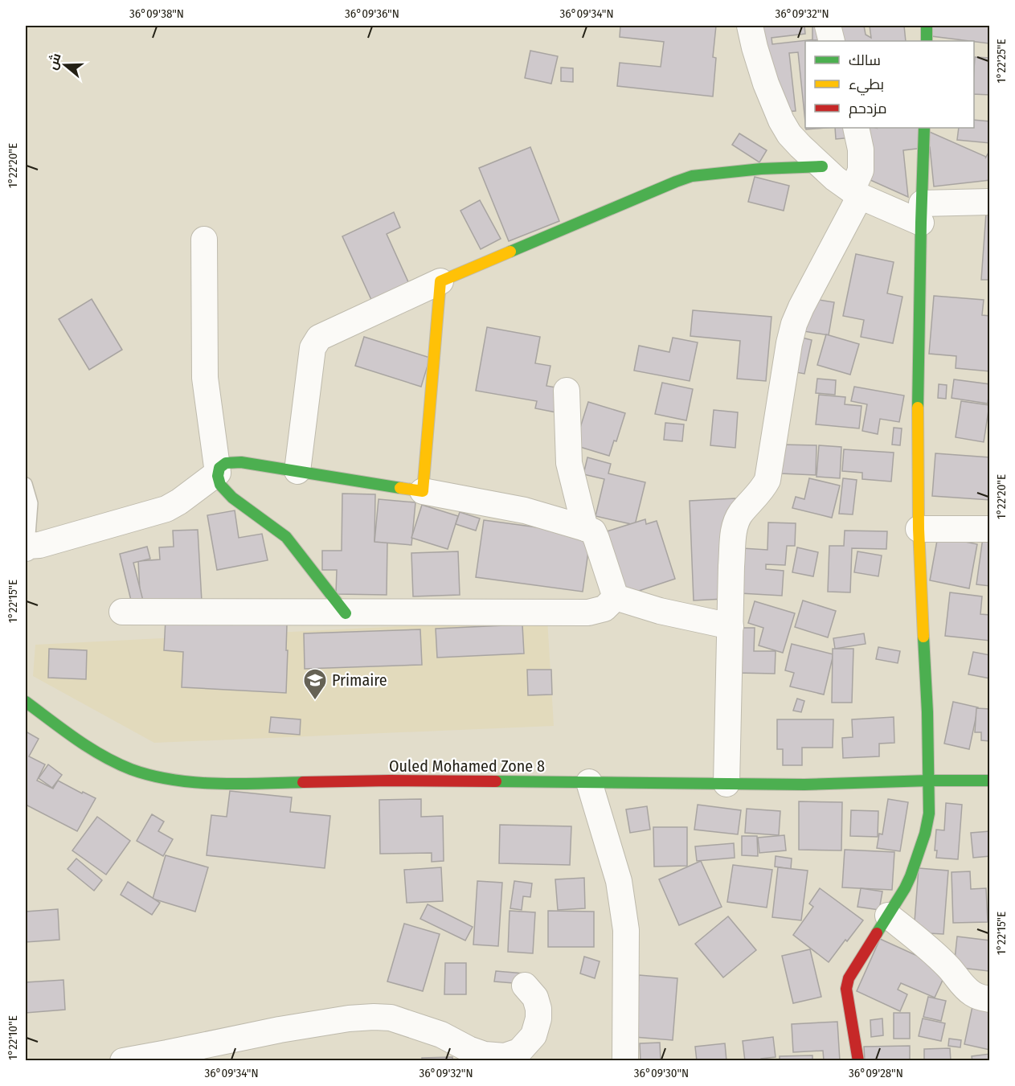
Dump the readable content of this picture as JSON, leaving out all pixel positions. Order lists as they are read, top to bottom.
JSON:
{
  "streets": {
    "street": ["Ouled Mohamed Zone 8"]
  },
  "places": {
    "school or university": ["Primaire"]
  },
  "legend": ["سالك", "بطيء", "مزدحم"],
  "north": "left",
  "coordinates": [
    "36°09'38\"N",
    "36°09'36\"N",
    "36°09'34\"N",
    "36°09'32\"N",
    "1°22'25\"E",
    "1°22'20\"E",
    "1°22'15\"E",
    "1°22'10\"E",
    "36°09'30\"N",
    "36°09'28\"N"
  ]
}
